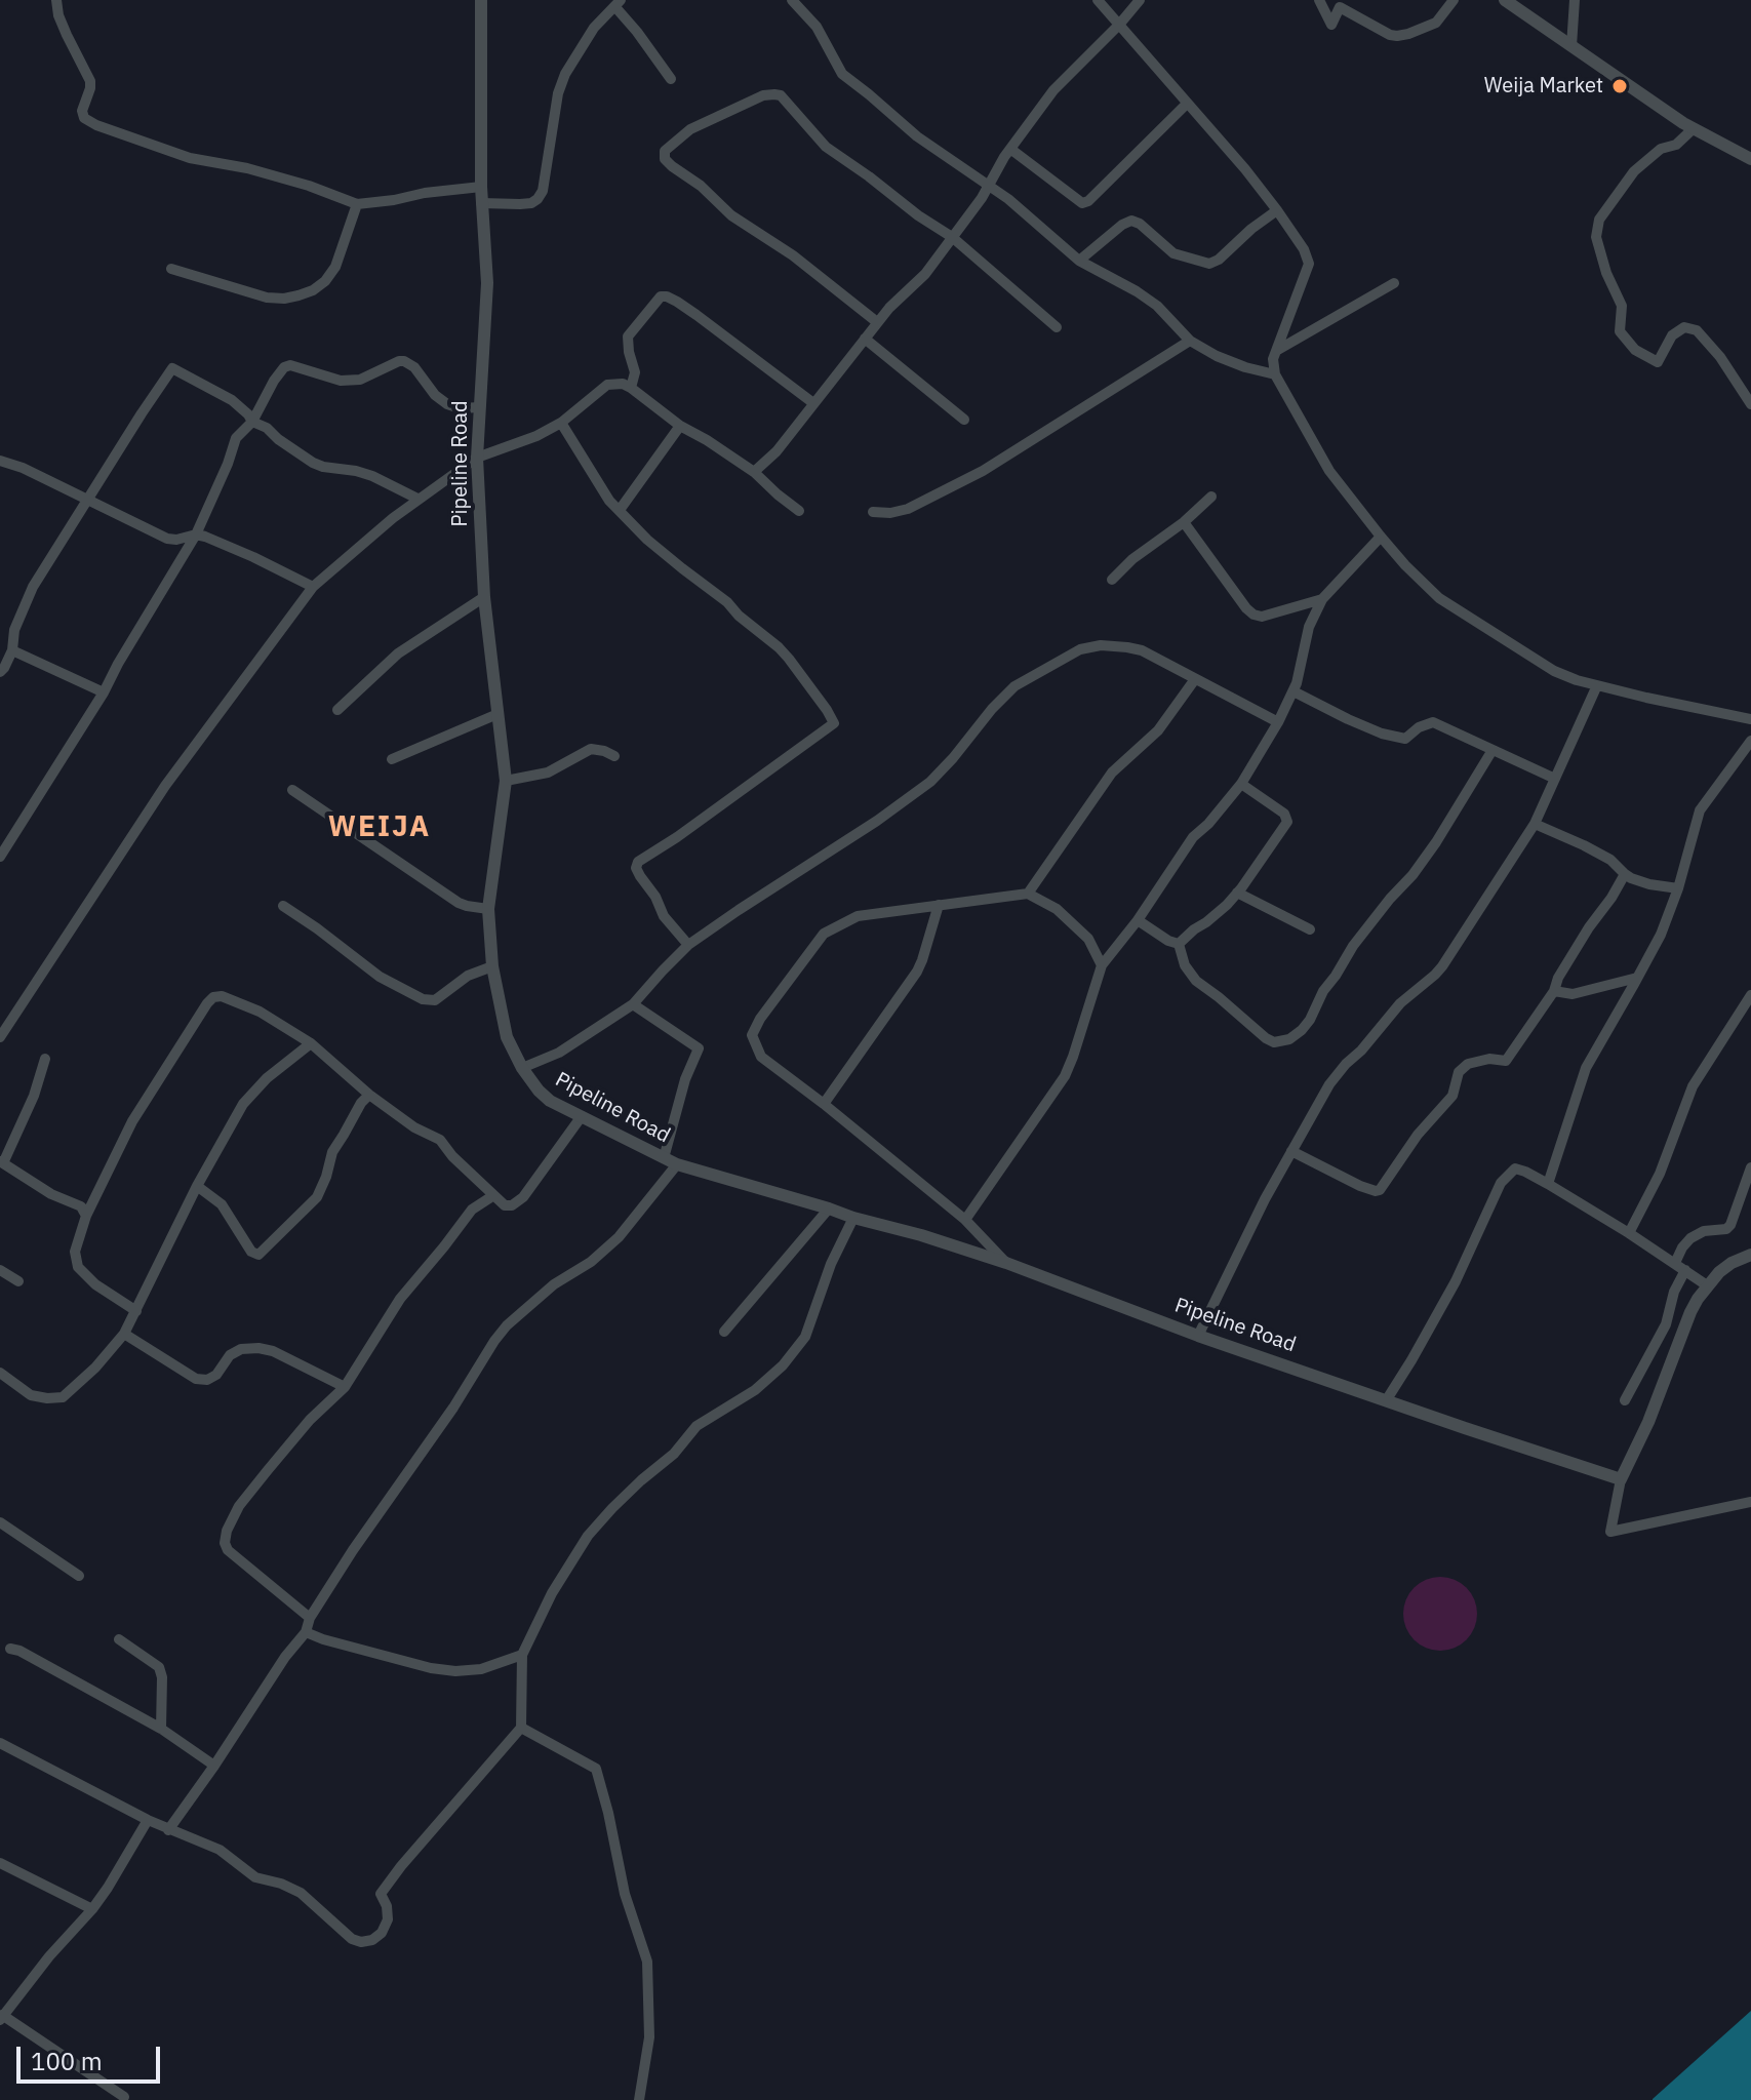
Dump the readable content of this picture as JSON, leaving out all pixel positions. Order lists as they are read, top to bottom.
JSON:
{
  "streets": {
    "street": ["Pipeline Road"]
  },
  "districts": ["WEIJA"],
  "places": ["Weija Market"],
  "scale_bar": "100 m"
}
